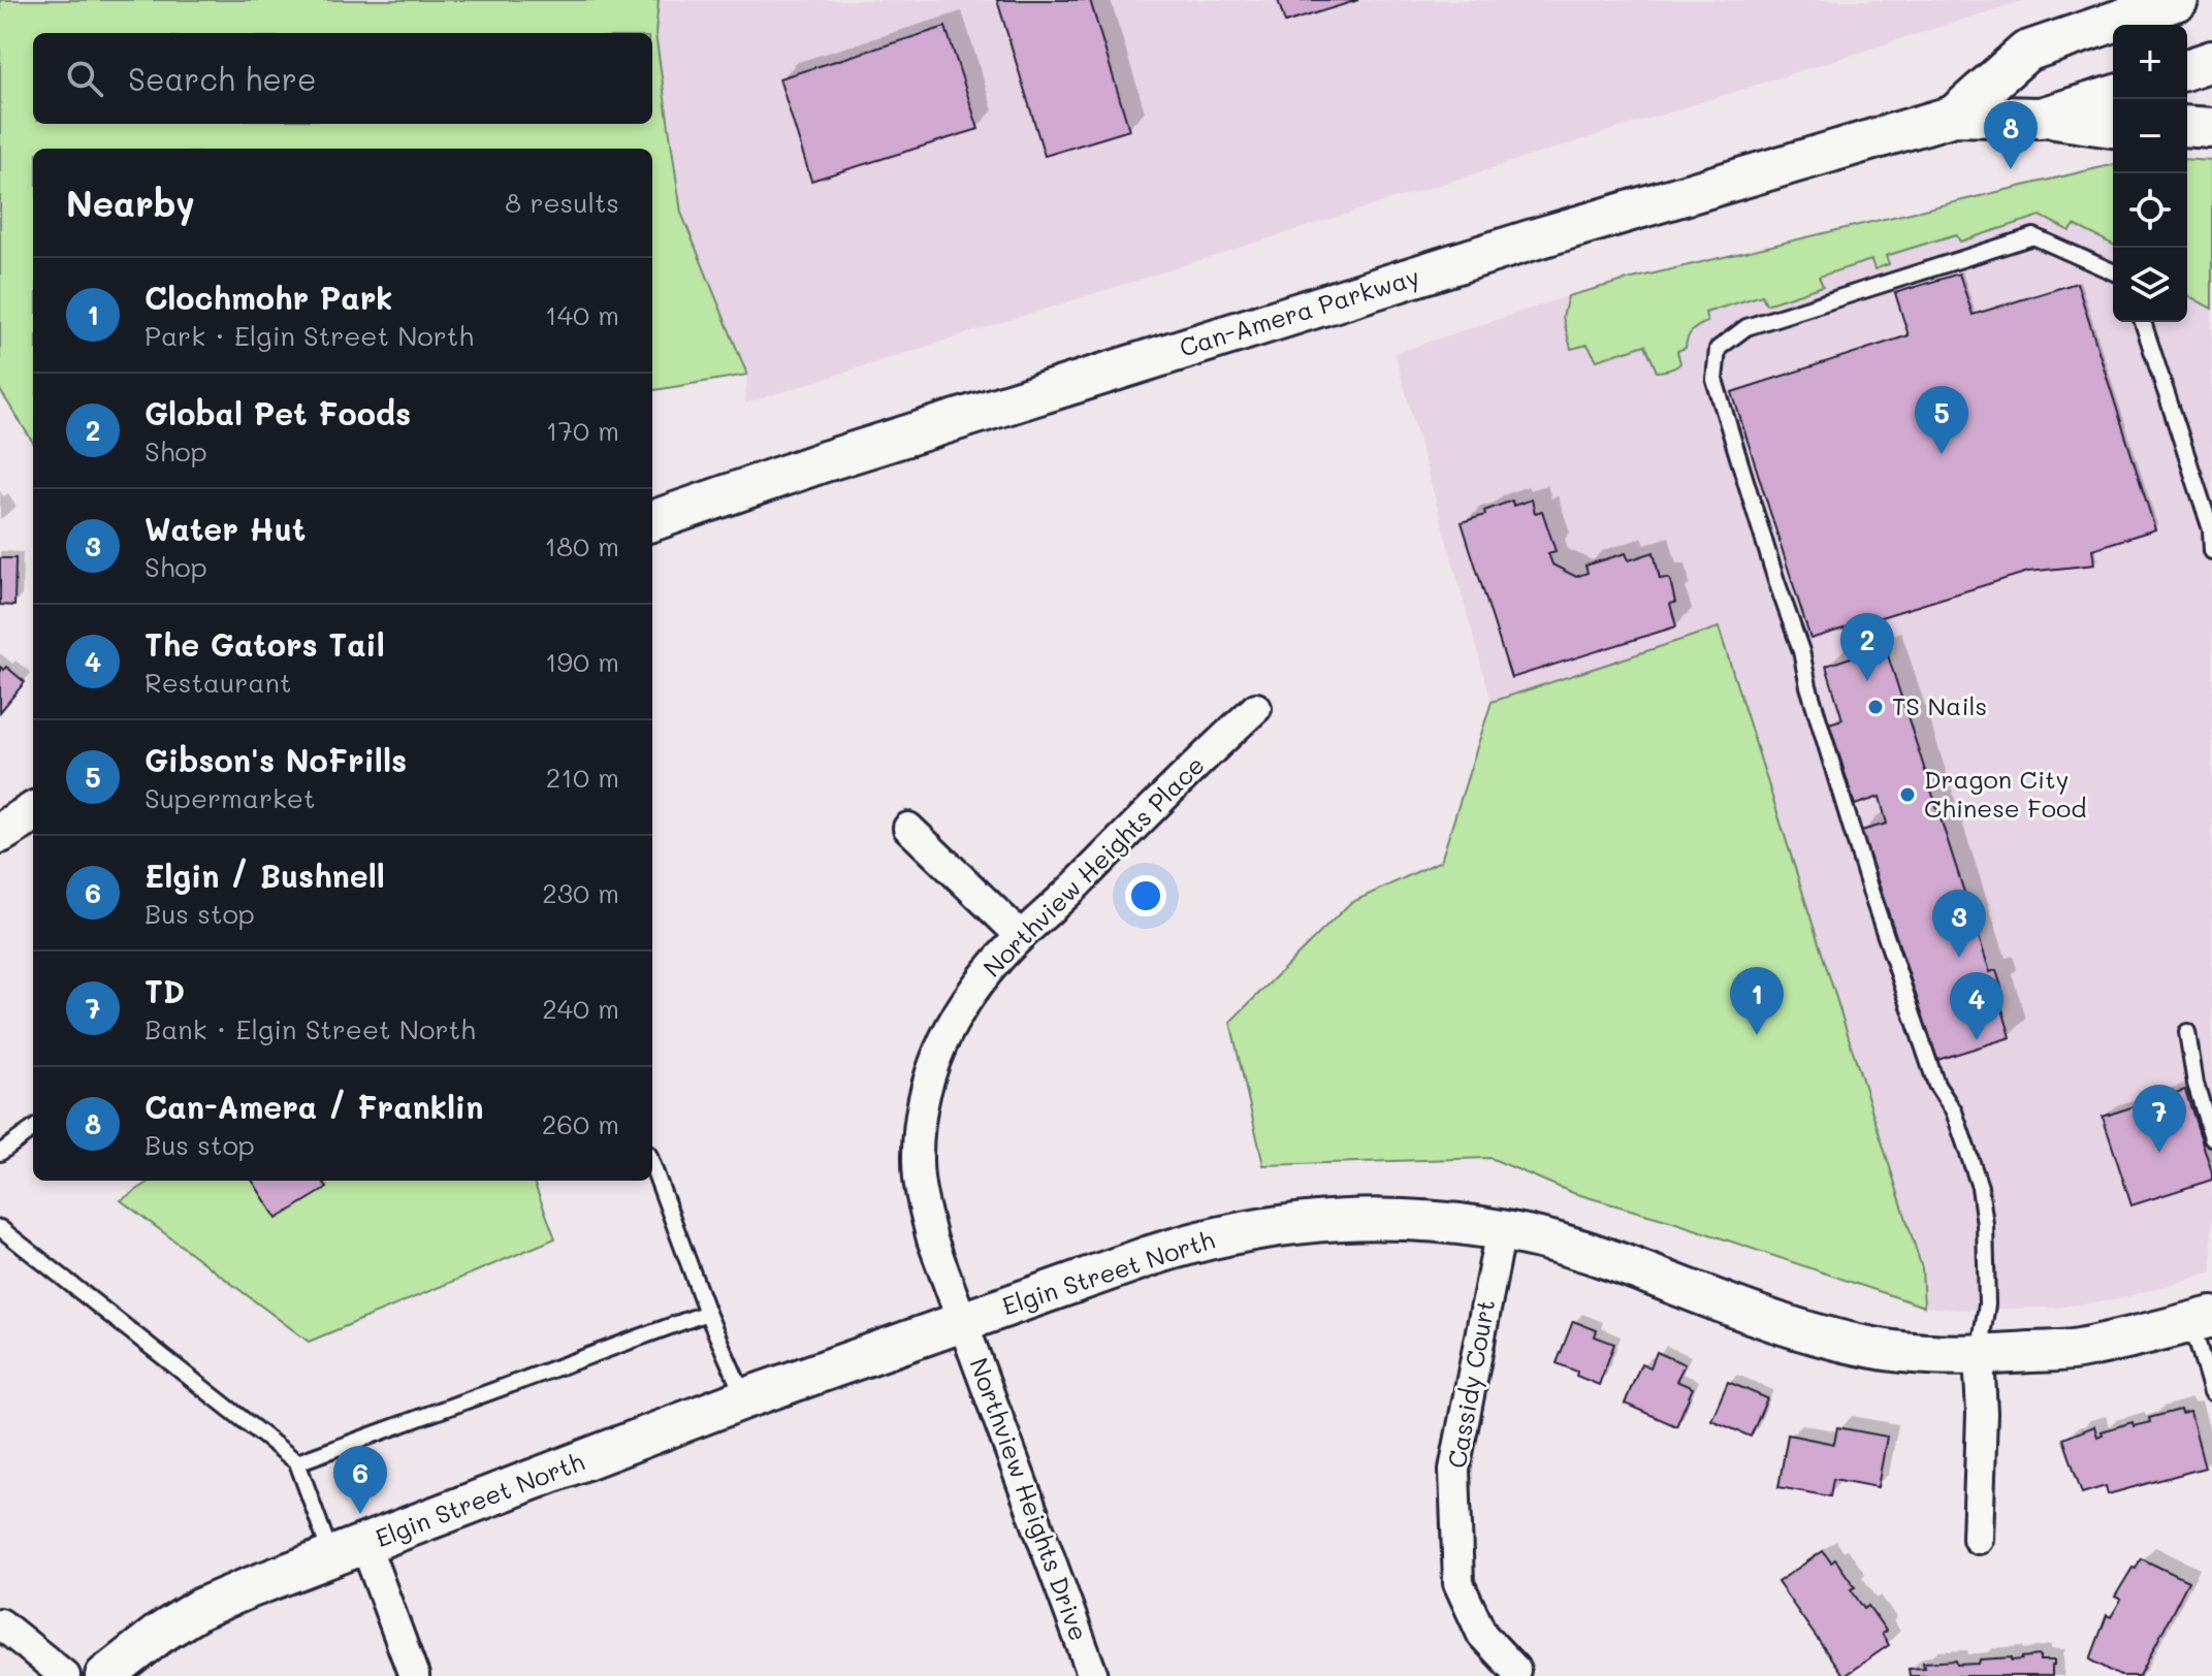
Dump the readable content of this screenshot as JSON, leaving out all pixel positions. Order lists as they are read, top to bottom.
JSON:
{
  "streets": {
    "street": [
      "Can-Amera Parkway",
      "Northview Heights Place",
      "Elgin Street North",
      "Cassidy Court",
      "Northview Heights Drive"
    ]
  },
  "crossings": [
    ["Northview Heights Place", "Elgin Street North"],
    ["Northview Heights Place", "Northview Heights Drive"],
    ["Elgin Street North", "Cassidy Court"],
    ["Elgin Street North", "Northview Heights Drive"]
  ],
  "places": ["TS Nails", "Dragon City Chinese Food"],
  "page": {
    "map_buttons": ["+", "−"],
    "search": "Search here",
    "pins": [
      "8",
      "5",
      "2",
      "3",
      "1",
      "4",
      "7",
      "6"
    ],
    "heading": ["Nearby", "8 results"],
    "list": [
      {
        "mark": "1",
        "name": "Clochmohr Park",
        "note": "Park · Elgin Street North",
        "value": "140 m"
      },
      {
        "mark": "2",
        "name": "Global Pet Foods",
        "note": "Shop",
        "value": "170 m"
      },
      {
        "mark": "3",
        "name": "Water Hut",
        "note": "Shop",
        "value": "180 m"
      },
      {
        "mark": "4",
        "name": "The Gators Tail",
        "note": "Restaurant",
        "value": "190 m"
      },
      {
        "mark": "5",
        "name": "Gibson's NoFrills",
        "note": "Supermarket",
        "value": "210 m"
      },
      {
        "mark": "6",
        "name": "Elgin / Bushnell",
        "note": "Bus stop",
        "value": "230 m"
      },
      {
        "mark": "7",
        "name": "TD",
        "note": "Bank · Elgin Street North",
        "value": "240 m"
      },
      {
        "mark": "8",
        "name": "Can-Amera / Franklin",
        "note": "Bus stop",
        "value": "260 m"
      }
    ]
  }
}
